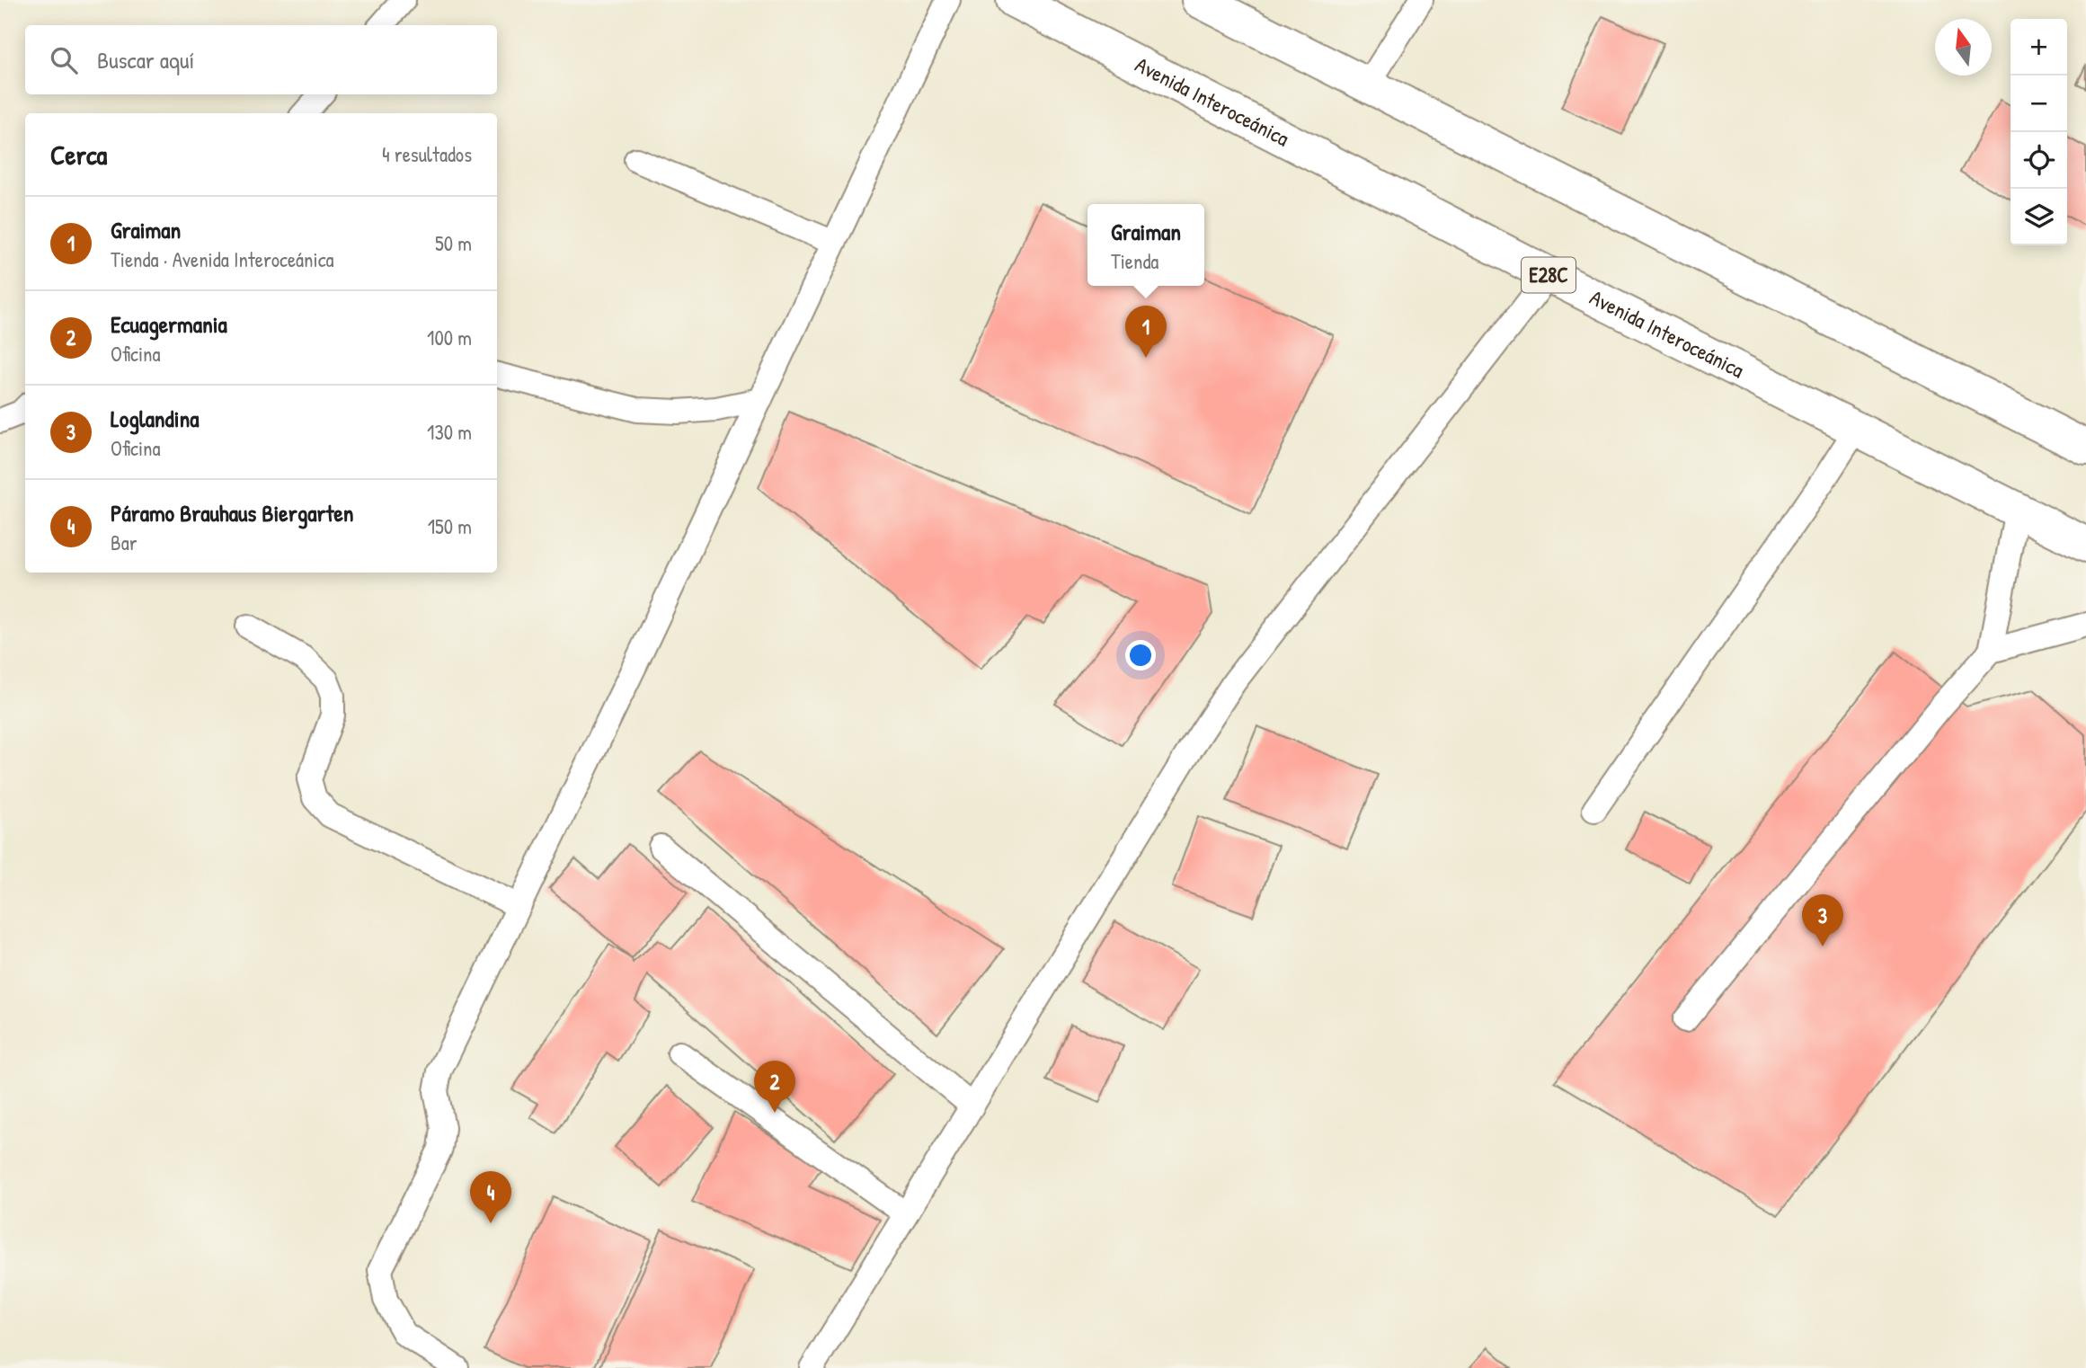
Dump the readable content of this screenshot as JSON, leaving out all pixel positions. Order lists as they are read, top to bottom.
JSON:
{
  "streets": {
    "highway": ["Avenida Interoceánica", "E28C"]
  },
  "north": "top",
  "page": {
    "map_buttons": ["+", "−"],
    "search": "Buscar aquí",
    "heading": ["Cerca", "4 resultados"],
    "list": [
      {
        "mark": "1",
        "name": "Graiman",
        "note": "Tienda · Avenida Interoceánica",
        "value": "50 m"
      },
      {
        "mark": "2",
        "name": "Ecuagermania",
        "note": "Oficina",
        "value": "100 m"
      },
      {
        "mark": "3",
        "name": "Loglandina",
        "note": "Oficina",
        "value": "130 m"
      },
      {
        "mark": "4",
        "name": "Páramo Brauhaus Biergarten",
        "note": "Bar",
        "value": "150 m"
      }
    ],
    "popup": ["Graiman", "Tienda"],
    "pins": [
      "1",
      "3",
      "2",
      "4"
    ]
  }
}
